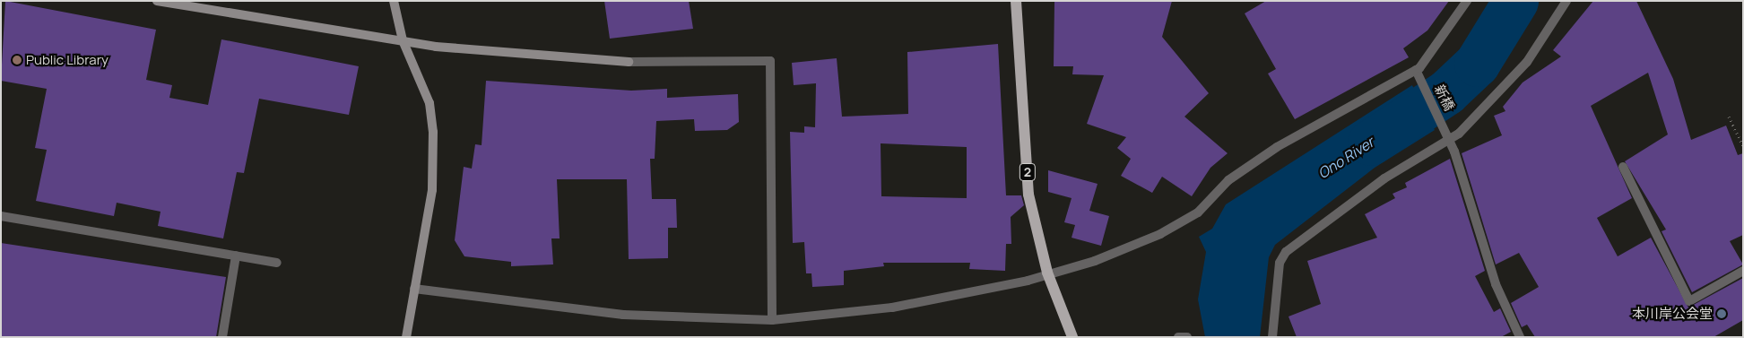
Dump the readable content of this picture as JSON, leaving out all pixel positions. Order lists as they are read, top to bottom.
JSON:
{
  "streets": {
    "main road": ["2"],
    "street": ["新橋"]
  },
  "water": ["Ono River"],
  "places": ["Public Library", "本川岸公会堂"]
}
